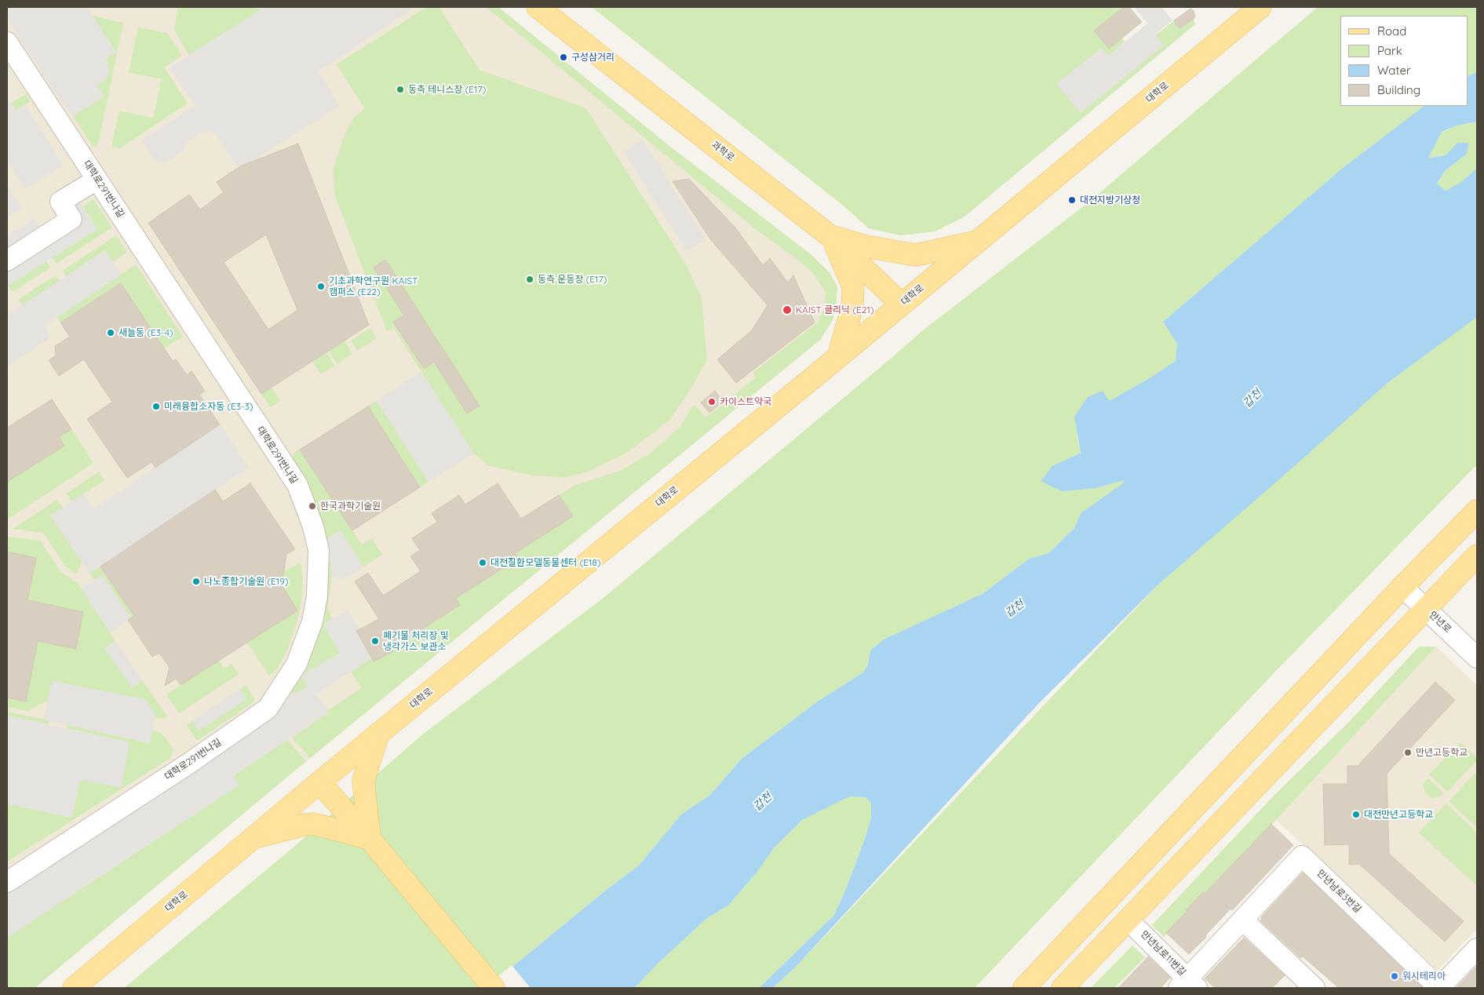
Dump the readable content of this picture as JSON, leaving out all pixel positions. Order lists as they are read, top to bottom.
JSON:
{
  "streets": {
    "main road": ["대학로", "과학로"],
    "street": [
      "대학로291번나길",
      "만년로",
      "만년남로3번길",
      "만년남로11번길"
    ]
  },
  "crossings": [
    ["대학로", "과학로"],
    ["만년남로3번길", "만년남로11번길"]
  ],
  "water": ["갑천"],
  "places": [
    "구성삼거리",
    "동측 테니스장 (E17)",
    "대전지방기상청",
    "동측 운동장 (E17)",
    "기초과학연구원 KAIST 캠퍼스 (E22)",
    "KAIST 클리닉 (E21)",
    "새늘동 (E3-4)",
    "카이스트약국",
    "미래융합소자동 (E3-3)",
    "한국과학기술원",
    "대전질환모델동물센터 (E18)",
    "나노종합기술원 (E19)",
    "폐기물 처리장 및 냉각가스 보관소",
    "만년고등학교",
    "대전만년고등학교",
    "워시테리아"
  ],
  "legend": [
    "Road",
    "Park",
    "Water",
    "Building"
  ]
}
